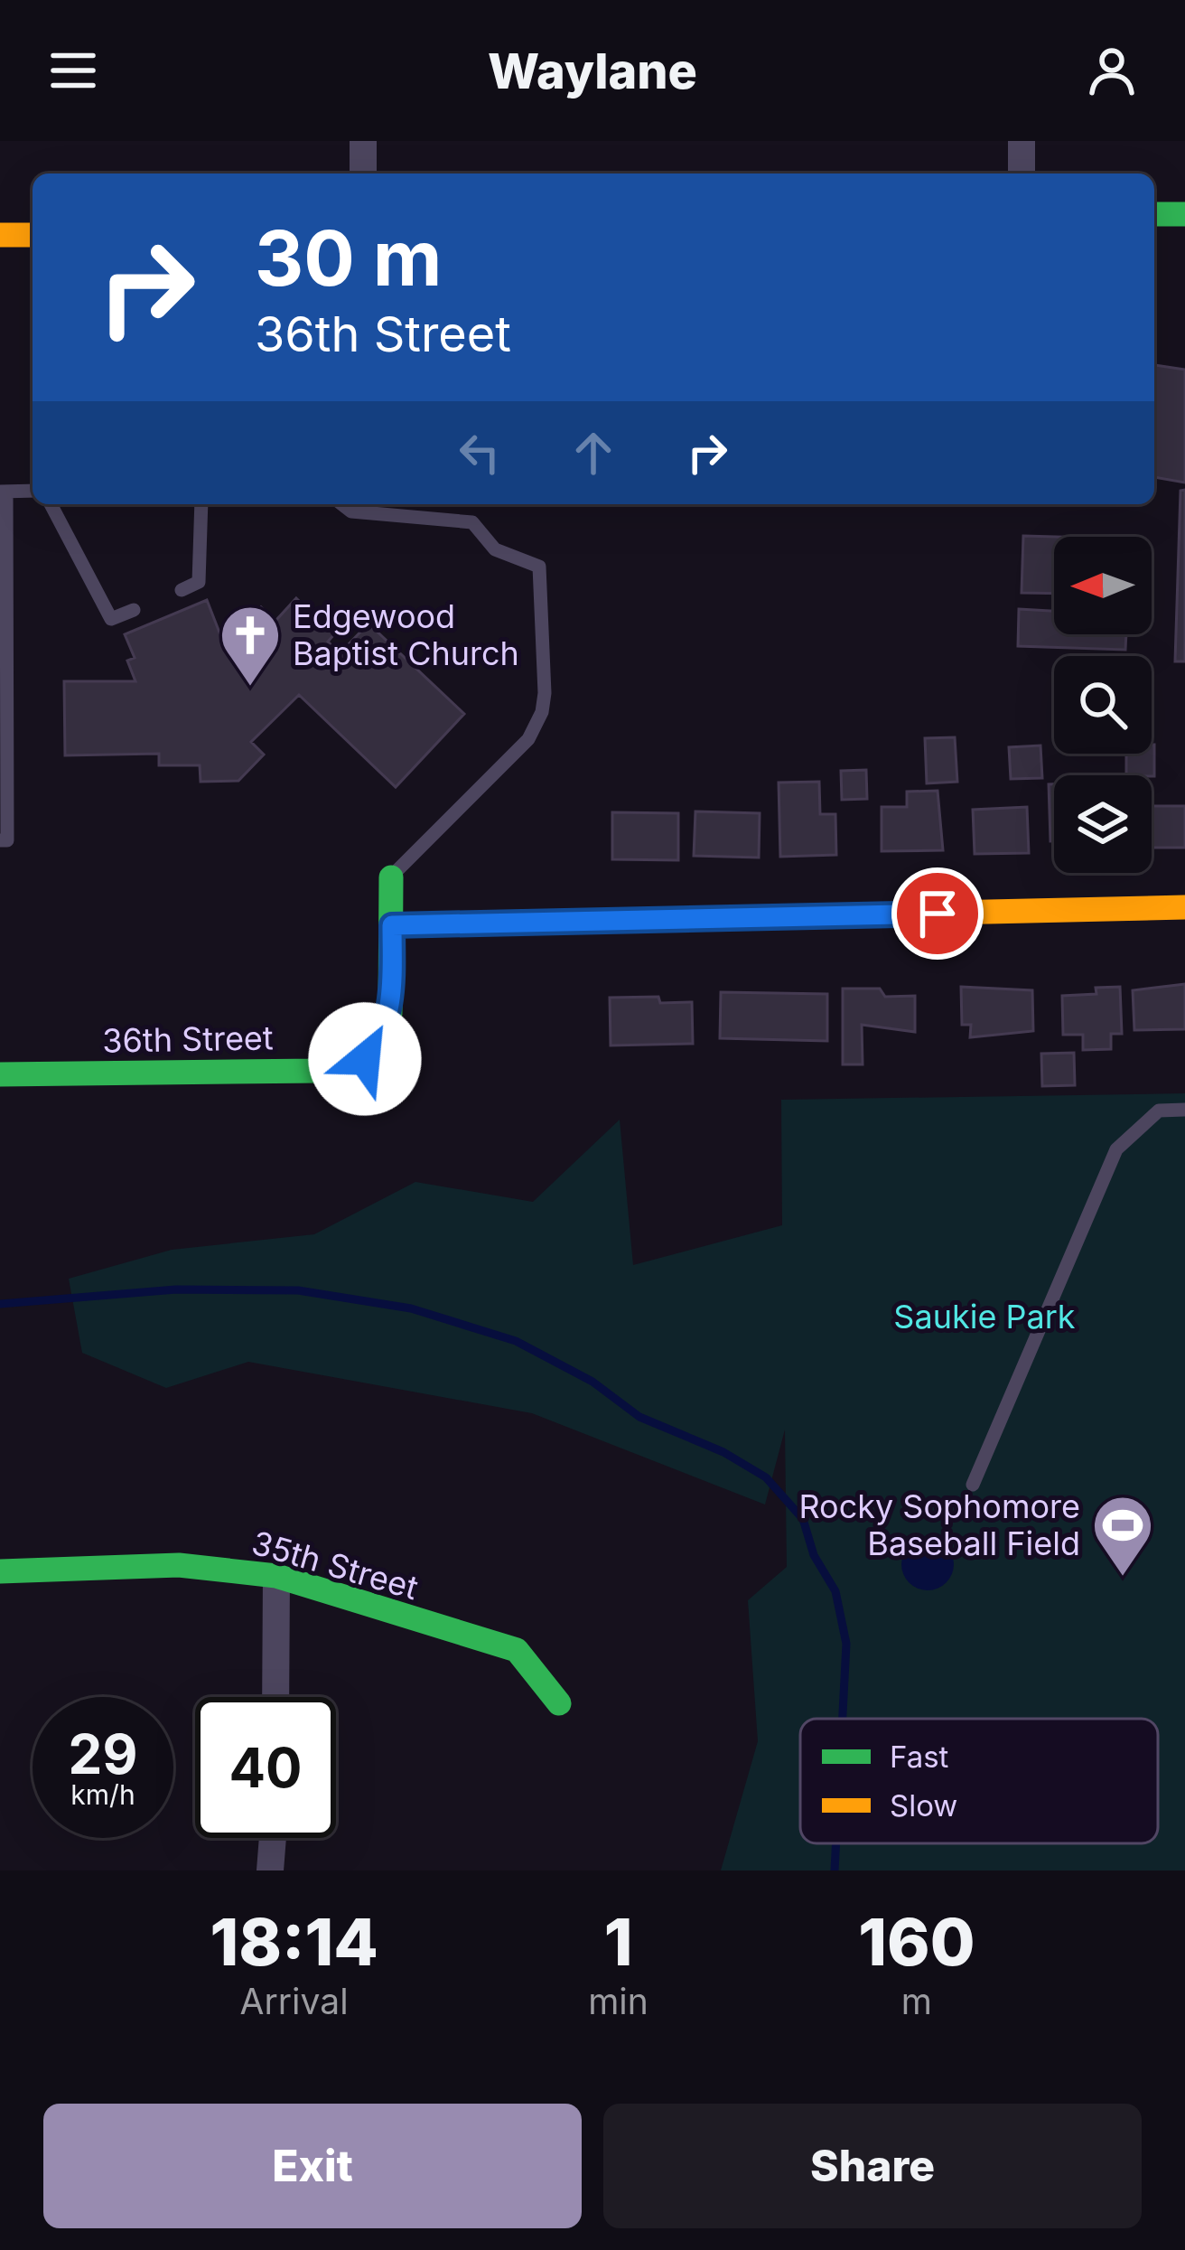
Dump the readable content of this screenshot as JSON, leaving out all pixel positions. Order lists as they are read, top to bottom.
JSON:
{
  "streets": {
    "street": ["36th Street", "35th Street"]
  },
  "parks": ["Saukie Park"],
  "places": {
    "church": ["Edgewood Baptist Church"],
    "sports": ["Rocky Sophomore Baseball Field"]
  },
  "legend": ["Fast", "Slow"],
  "north": "left",
  "page": {
    "header": "Waylane",
    "turn": ["30 m", "36th Street"],
    "speed": "29 km/h",
    "limit": "40",
    "eta": [
      "18:14",
      "Arrival",
      "1",
      "min",
      "160",
      "m"
    ],
    "buttons": ["Exit", "Share"]
  }
}
